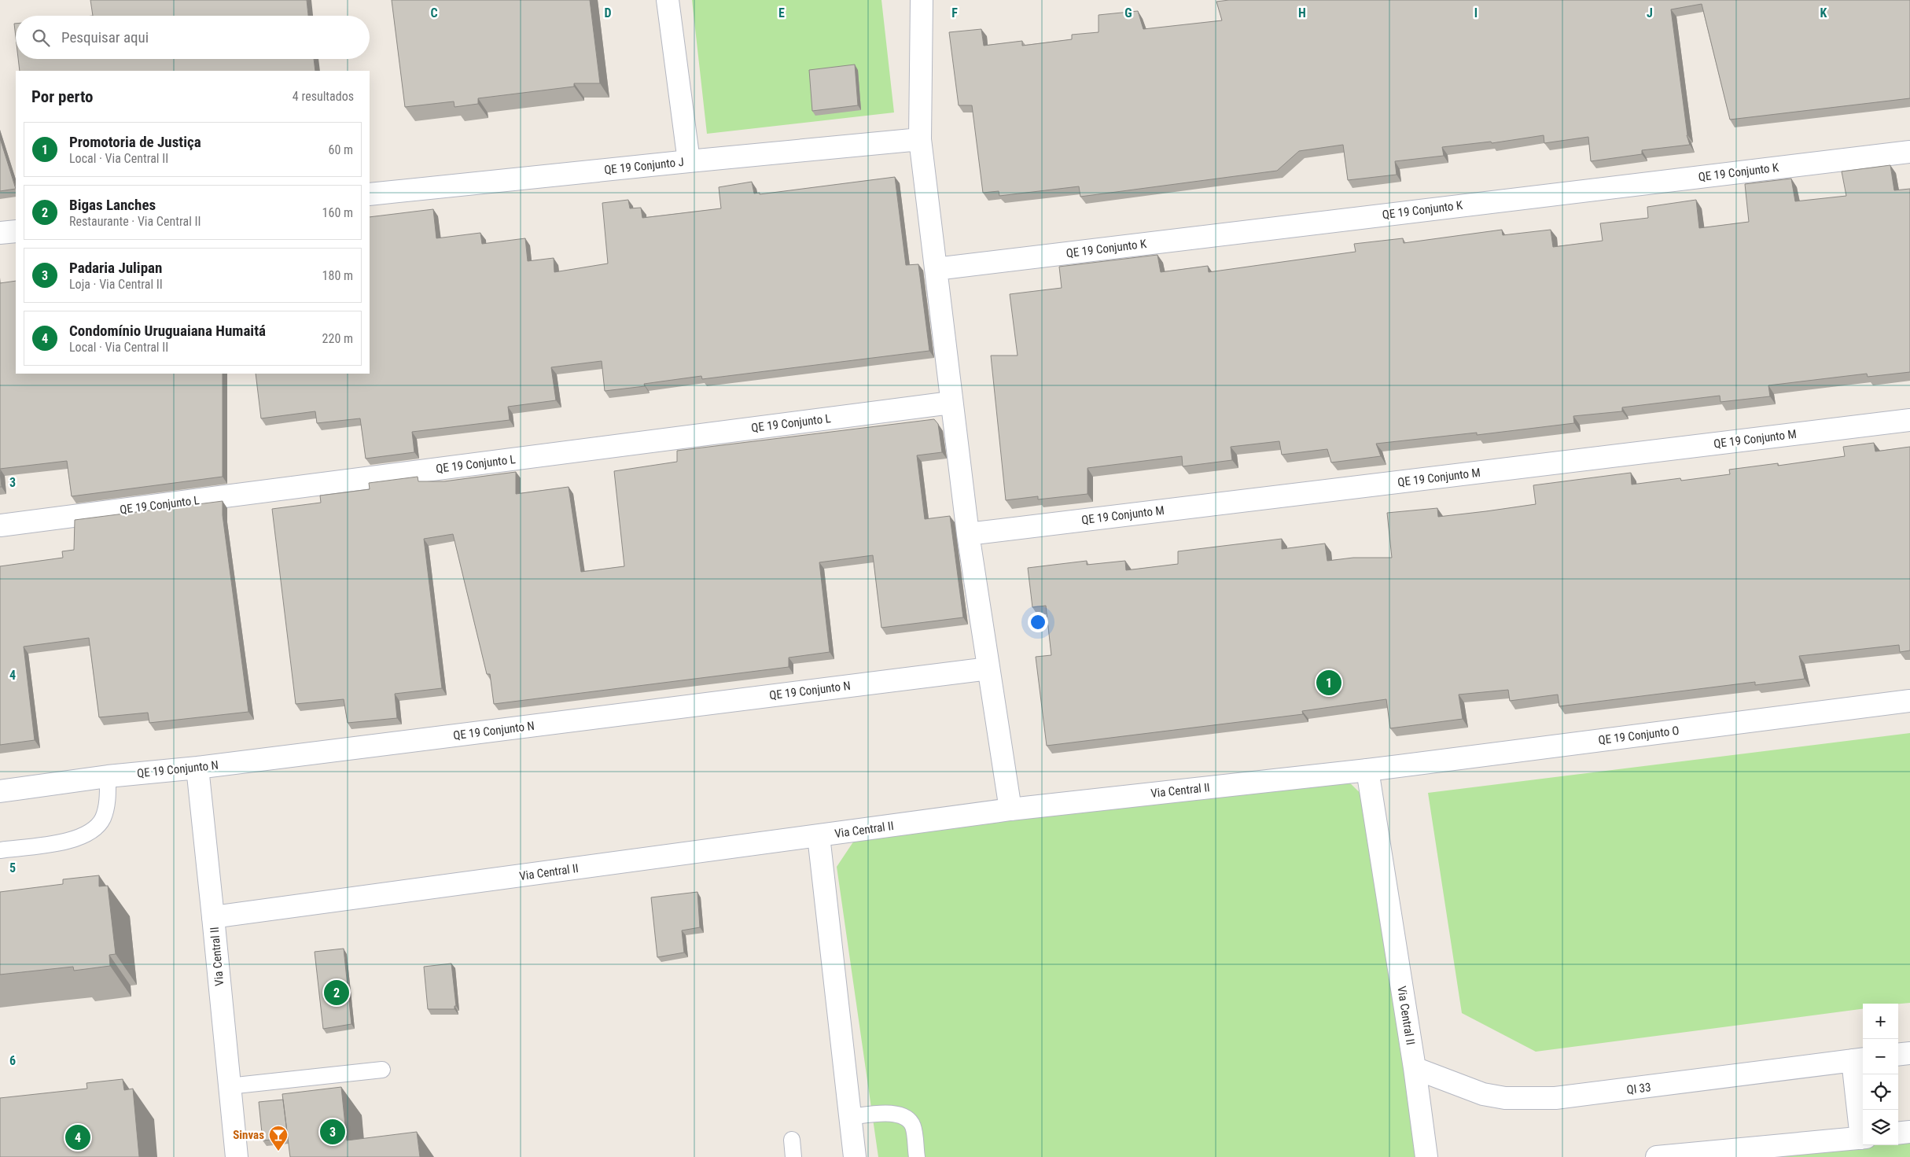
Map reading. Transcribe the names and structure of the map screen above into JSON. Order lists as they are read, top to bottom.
{
  "streets": {
    "street": [
      "QE 19 Conjunto J",
      "QE 19 Conjunto K",
      "QE 19 Conjunto L",
      "QE 19 Conjunto M",
      "QE 19 Conjunto N",
      "QE 19 Conjunto O",
      "Via Central II",
      "QI 33"
    ]
  },
  "crossings": [
    ["QE 19 Conjunto O", "Via Central II"],
    ["Via Central II", "QI 33"]
  ],
  "places": {
    "bar": ["Sinvas"]
  },
  "page": {
    "search": "Pesquisar aqui",
    "heading": ["Por perto", "4 resultados"],
    "list": [
      {
        "mark": "1",
        "name": "Promotoria de Justiça",
        "note": "Local · Via Central II",
        "value": "60 m"
      },
      {
        "mark": "2",
        "name": "Bigas Lanches",
        "note": "Restaurante · Via Central II",
        "value": "160 m"
      },
      {
        "mark": "3",
        "name": "Padaria Julipan",
        "note": "Loja · Via Central II",
        "value": "180 m"
      },
      {
        "mark": "4",
        "name": "Condomínio Uruguaiana Humaitá",
        "note": "Local · Via Central II",
        "value": "220 m"
      }
    ],
    "pins": [
      "1",
      "2",
      "3",
      "4"
    ],
    "map_buttons": ["+", "−"]
  },
  "grid": {
    "columns": [
      "C",
      "D",
      "E",
      "F",
      "G",
      "H",
      "I",
      "J",
      "K"
    ],
    "rows": [
      "3",
      "4",
      "5",
      "6"
    ]
  }
}
